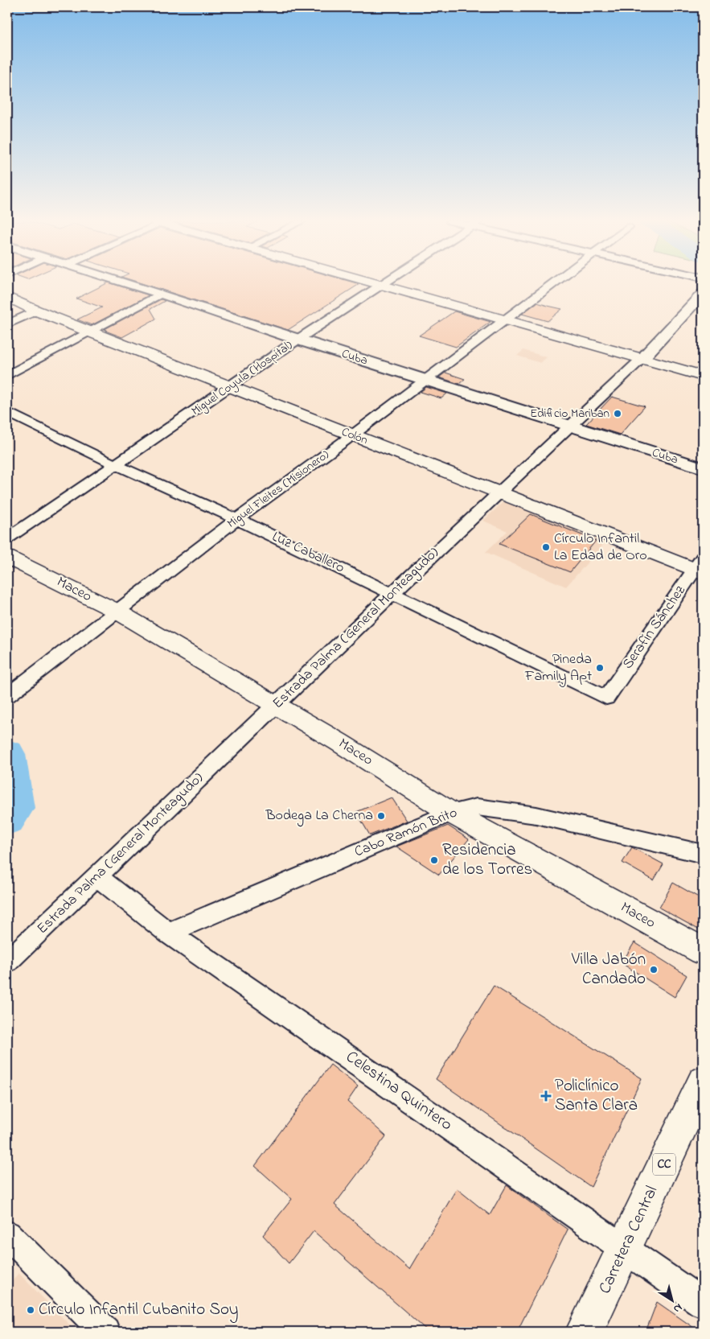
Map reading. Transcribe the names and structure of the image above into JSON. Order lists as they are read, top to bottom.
{
  "streets": {
    "main road": [
      "Colón",
      "Maceo",
      "CC",
      "Carretera Central"
    ],
    "street": [
      "Cuba",
      "Miguel Coyula (Hospital)",
      "Miguel Fleites (Misionero)",
      "Luz Caballero",
      "Serafín Sánchez",
      "Estrada Palma (General Monteagudo)",
      "Cabo Ramón Brito",
      "Celestina Quintero"
    ]
  },
  "crossings": [
    ["Cuba", "Miguel Coyula (Hospital)"],
    ["Cuba", "Miguel Fleites (Misionero)"],
    ["Cuba", "Estrada Palma (General Monteagudo)"],
    ["Miguel Coyula (Hospital)", "Colón"],
    ["Miguel Coyula (Hospital)", "Luz Caballero"],
    ["Colón", "Miguel Fleites (Misionero)"],
    ["Colón", "Serafín Sánchez"],
    ["Colón", "Estrada Palma (General Monteagudo)"],
    ["Miguel Fleites (Misionero)", "Luz Caballero"],
    ["Miguel Fleites (Misionero)", "Maceo"],
    ["Luz Caballero", "Serafín Sánchez"],
    ["Luz Caballero", "Estrada Palma (General Monteagudo)"],
    ["Maceo", "Estrada Palma (General Monteagudo)"],
    ["Maceo", "Cabo Ramón Brito"],
    ["Estrada Palma (General Monteagudo)", "Celestina Quintero"],
    ["Cabo Ramón Brito", "Celestina Quintero"],
    ["Celestina Quintero", "Carretera Central"]
  ],
  "places": {
    "other": [
      "Edificio Mariban",
      "Círculo Infantil La Edad de Oro",
      "Pineda Family Apt",
      "Bodega La Cherna",
      "Residencia de los Torres",
      "Villa Jabón Candado",
      "Círculo Infantil Cubanito Soy"
    ],
    "health": ["Policlínico Santa Clara"]
  },
  "north": "bottom right"
}
